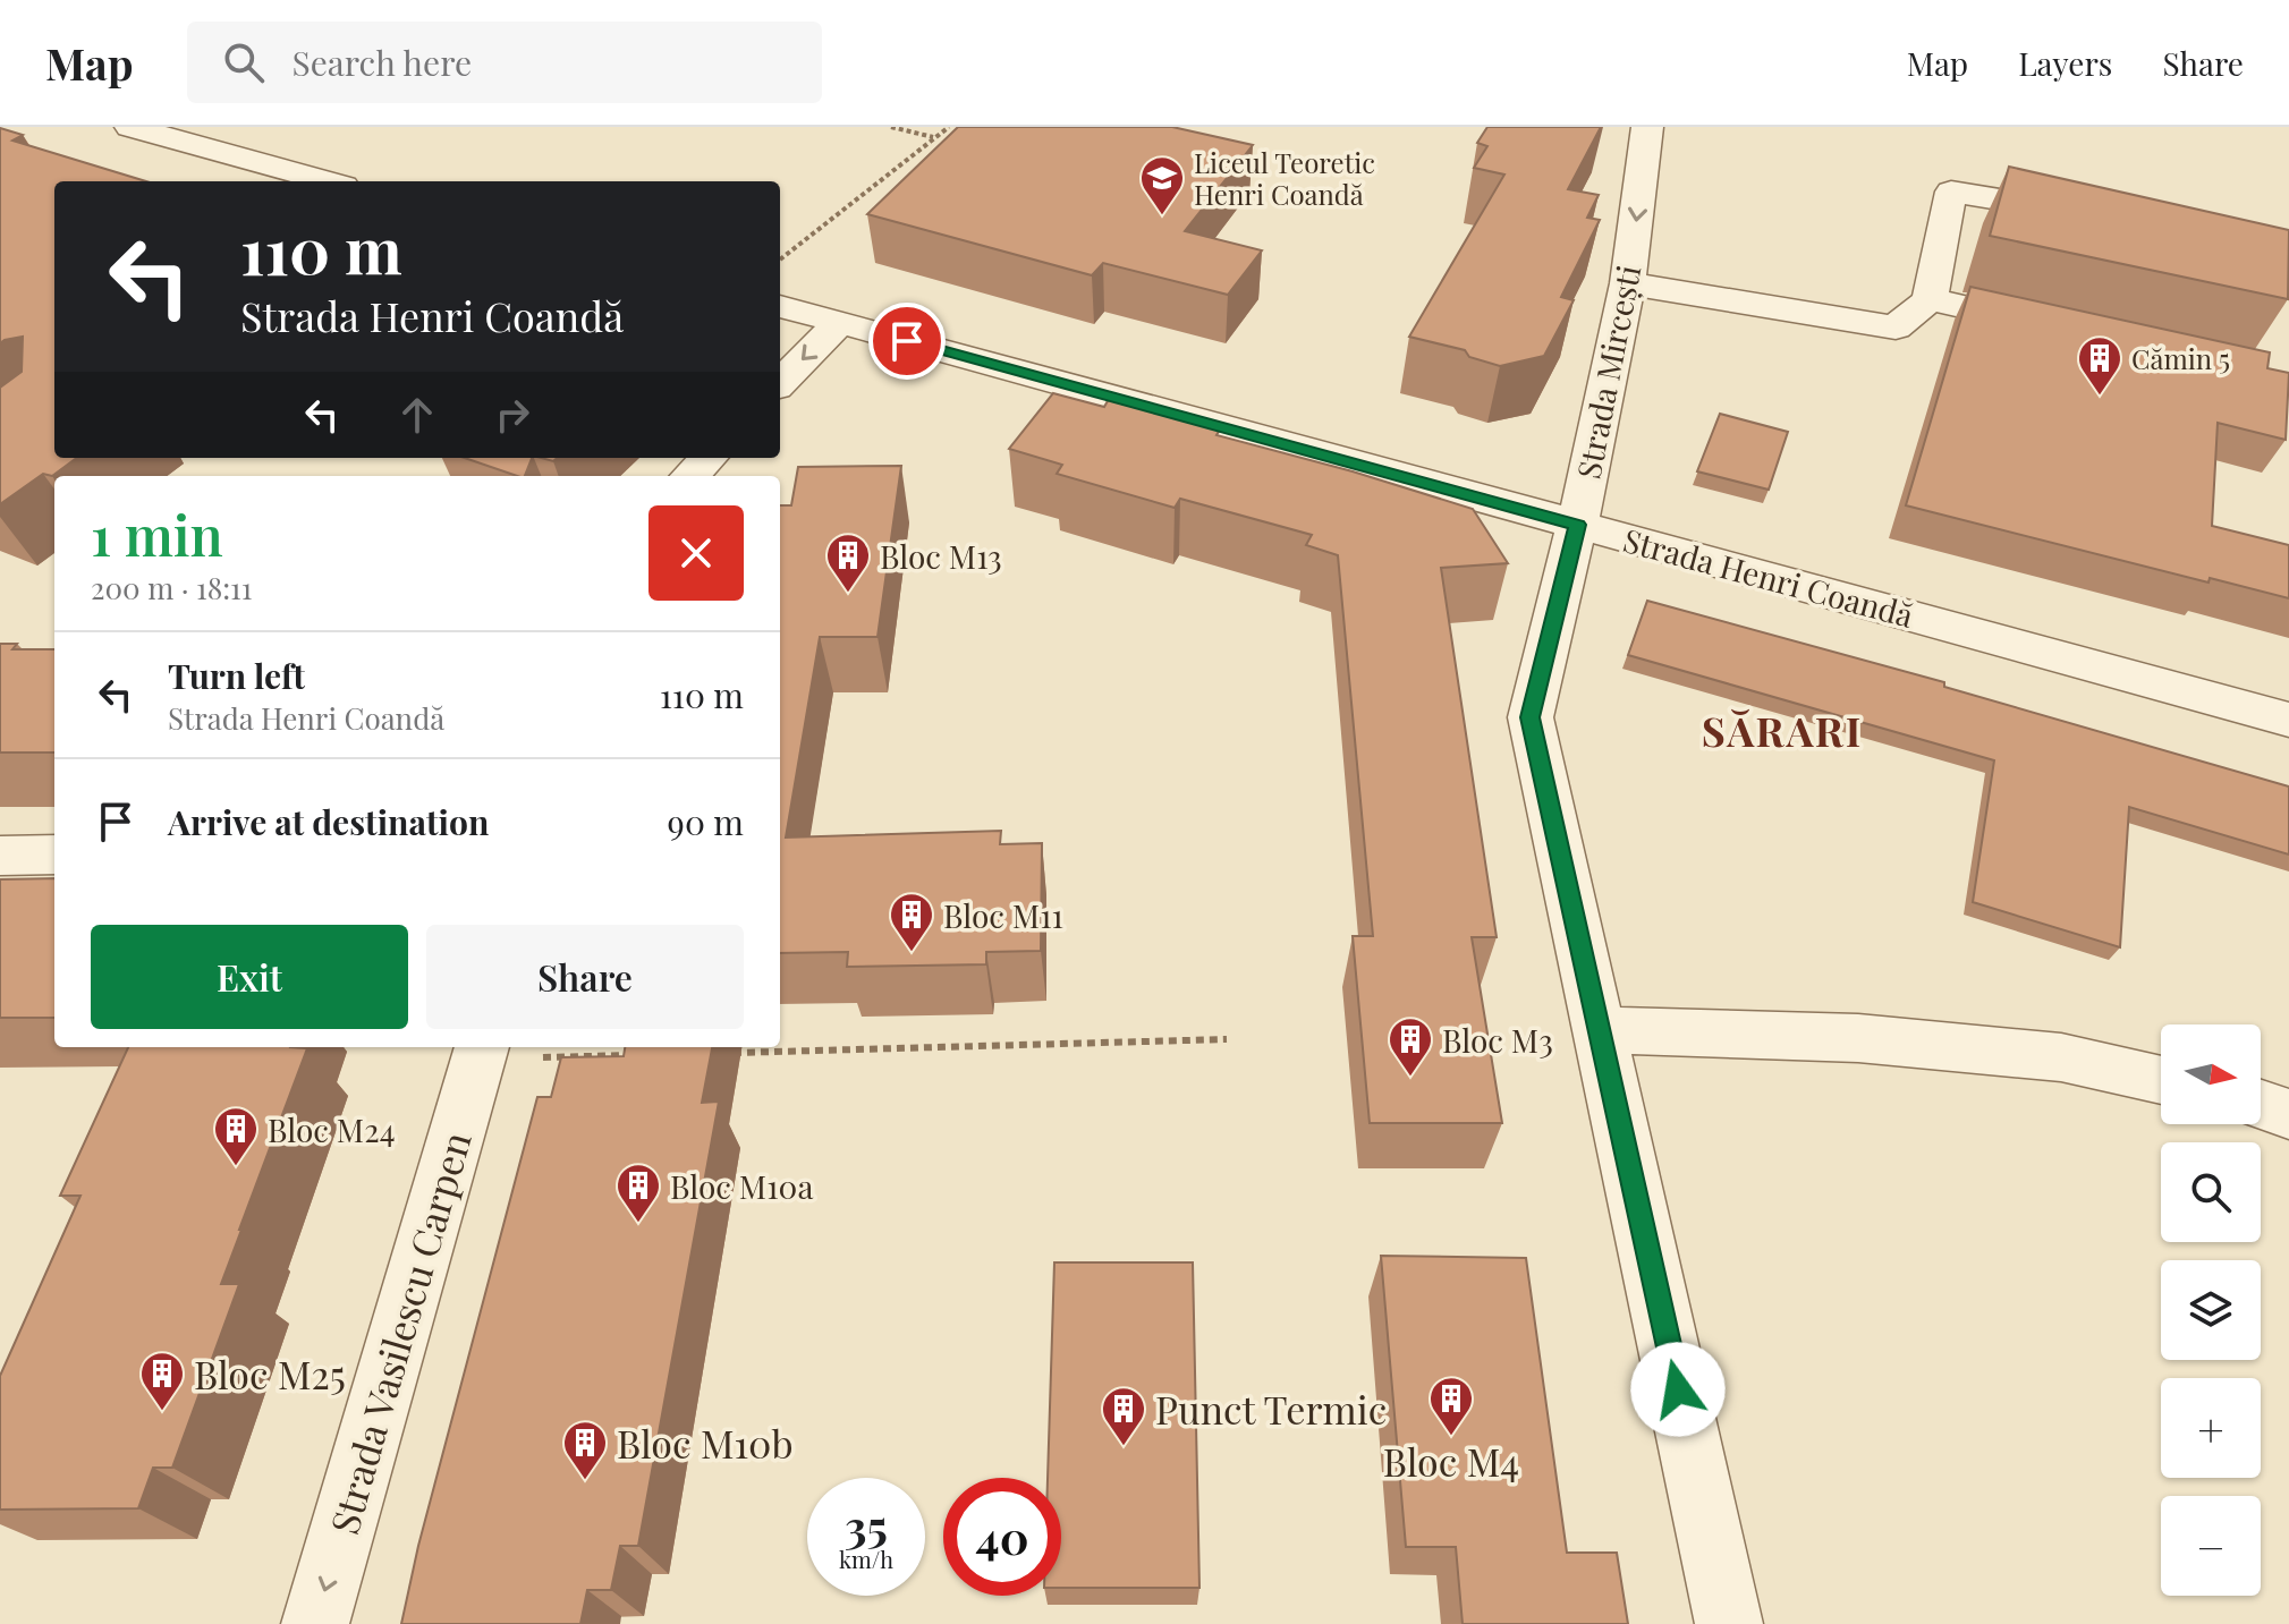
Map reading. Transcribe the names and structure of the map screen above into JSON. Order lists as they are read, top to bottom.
{
  "streets": {
    "street": ["Strada Mircești", "Strada Henri Coandă", "Strada Vasilescu Carpen"]
  },
  "crossings": [
    ["Strada Mircești", "Strada Henri Coandă"]
  ],
  "one_way": ["Strada Vasilescu Carpen"],
  "districts": ["SĂRARI"],
  "places": {
    "school or university": ["Liceul Teoretic Henri Coandă"],
    "building": [
      "Cămin 5",
      "Bloc M13",
      "Bloc M11",
      "Bloc M3",
      "Bloc M24",
      "Bloc M10a",
      "Bloc M25",
      "Bloc M4",
      "Punct Termic",
      "Bloc M10b"
    ]
  },
  "north": "right",
  "page": {
    "header": "Map",
    "search": "Search here",
    "nav": ["Map", "Layers", "Share"],
    "turn": ["110 m", "Strada Henri Coandă"],
    "heading": ["1 min", "200 m · 18:11"],
    "list": [
      {
        "name": "Turn left",
        "note": "Strada Henri Coandă",
        "value": "110 m"
      },
      {
        "name": "Arrive at destination",
        "value": "90 m"
      }
    ],
    "buttons": ["Exit", "Share"],
    "map_buttons": ["+", "−"],
    "speed": "35 km/h",
    "limit": "40"
  }
}
